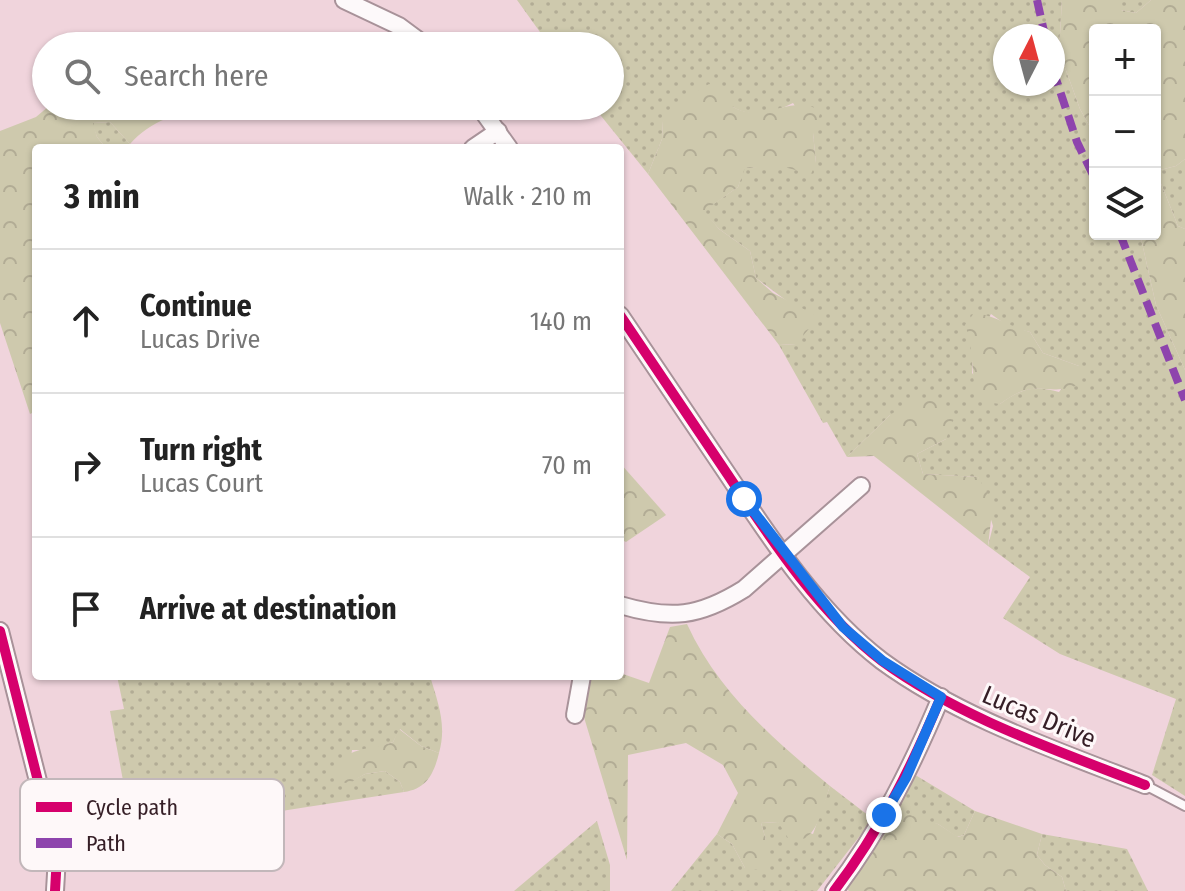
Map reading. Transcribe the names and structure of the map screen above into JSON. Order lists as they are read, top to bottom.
{
  "streets": {
    "street": ["Lucas Drive"]
  },
  "legend": ["Cycle path", "Path"],
  "north": "top",
  "page": {
    "map_buttons": ["+", "−"],
    "search": "Search here",
    "heading": ["3 min", "Walk · 210 m"],
    "list": [
      ["Continue", "Lucas Drive", "140 m"],
      ["Turn right", "Lucas Court", "70 m"],
      "Arrive at destination"
    ]
  }
}
